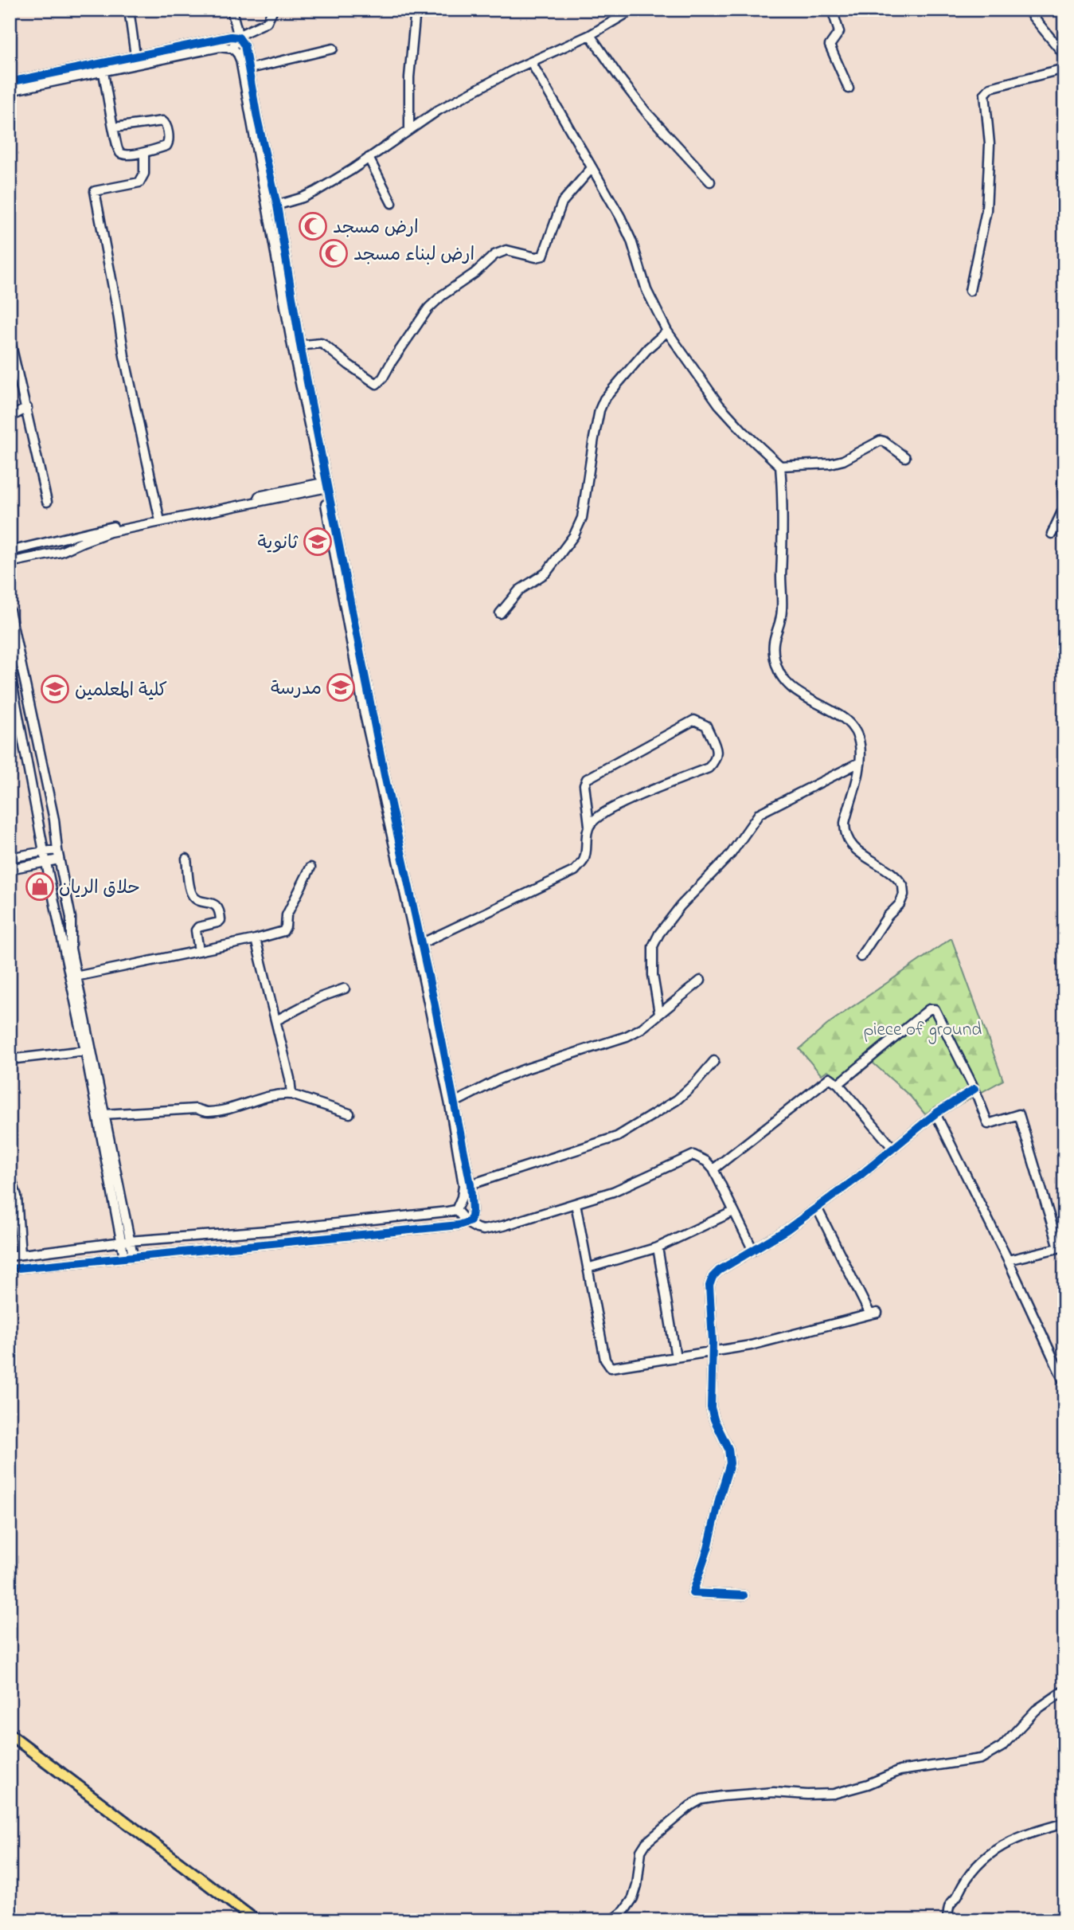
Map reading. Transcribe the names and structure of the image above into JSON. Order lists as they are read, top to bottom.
{
  "parks": ["piece of ground"],
  "places": {
    "mosque": ["ارض مسجد", "ارض لبناء مسجد"],
    "school or university": ["ثانوية", "مدرسة", "كلية المعلمين"],
    "shop": ["حلاق الريان"]
  }
}
